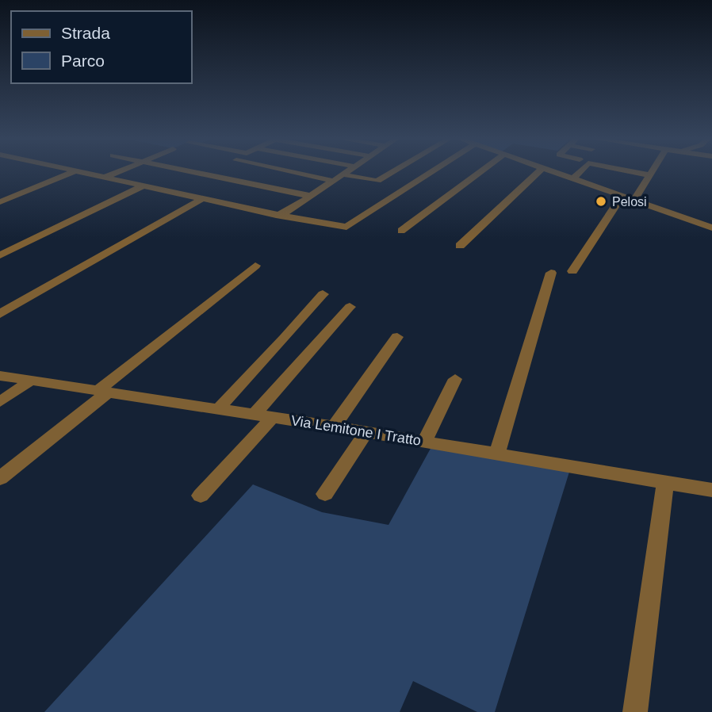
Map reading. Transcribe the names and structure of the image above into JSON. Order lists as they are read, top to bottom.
{
  "streets": {
    "street": ["Via Lemitone I Tratto"]
  },
  "places": ["Pelosi"],
  "legend": ["Strada", "Parco"]
}
